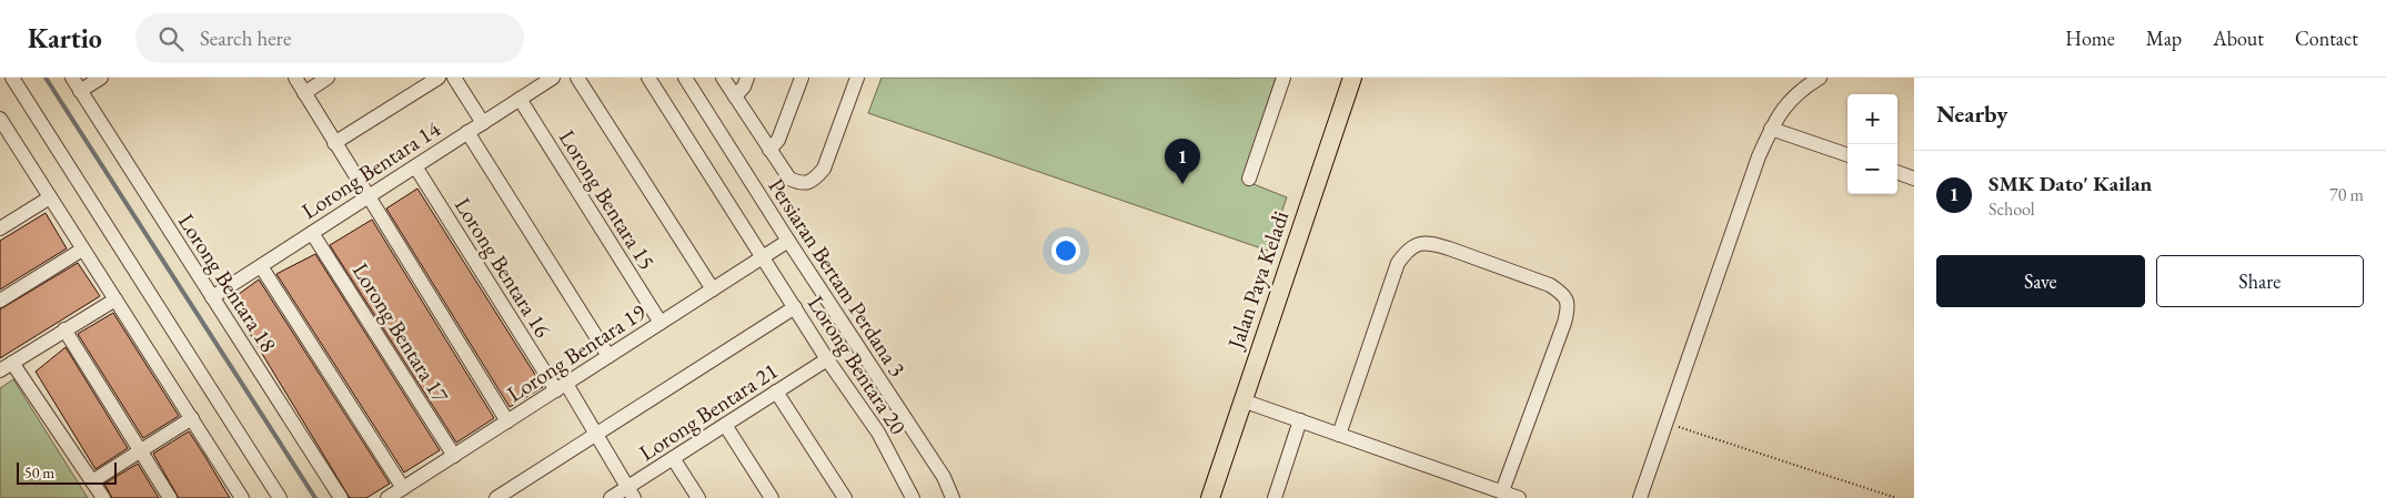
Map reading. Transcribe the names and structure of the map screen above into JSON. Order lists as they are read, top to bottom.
{
  "streets": {
    "main road": ["Jalan Paya Keladi"],
    "street": [
      "Lorong Bentara 14",
      "Lorong Bentara 15",
      "Lorong Bentara 16",
      "Persiaran Bertam Perdana 3",
      "Lorong Bentara 18",
      "Lorong Bentara 17",
      "Lorong Bentara 19",
      "Lorong Bentara 20",
      "Lorong Bentara 21"
    ]
  },
  "crossings": [
    ["Lorong Bentara 14", "Lorong Bentara 15"],
    ["Lorong Bentara 14", "Lorong Bentara 16"],
    ["Lorong Bentara 14", "Lorong Bentara 18"],
    ["Lorong Bentara 14", "Lorong Bentara 17"],
    ["Lorong Bentara 15", "Lorong Bentara 19"],
    ["Lorong Bentara 16", "Lorong Bentara 19"],
    ["Lorong Bentara 16", "Lorong Bentara 21"],
    ["Persiaran Bertam Perdana 3", "Lorong Bentara 19"],
    ["Lorong Bentara 17", "Lorong Bentara 19"],
    ["Lorong Bentara 19", "Lorong Bentara 20"],
    ["Lorong Bentara 20", "Lorong Bentara 21"]
  ],
  "scale_bar": "50 m",
  "page": {
    "header": "Kartio",
    "search": "Search here",
    "nav": [
      "Home",
      "Map",
      "About",
      "Contact"
    ],
    "heading": "Nearby",
    "map_buttons": ["+", "−"],
    "pins": "1",
    "list": [
      {
        "mark": "1",
        "name": "SMK Dato' Kailan",
        "note": "School",
        "value": "70 m"
      }
    ],
    "buttons": ["Save", "Share"],
    "scale": "50 m"
  }
}
